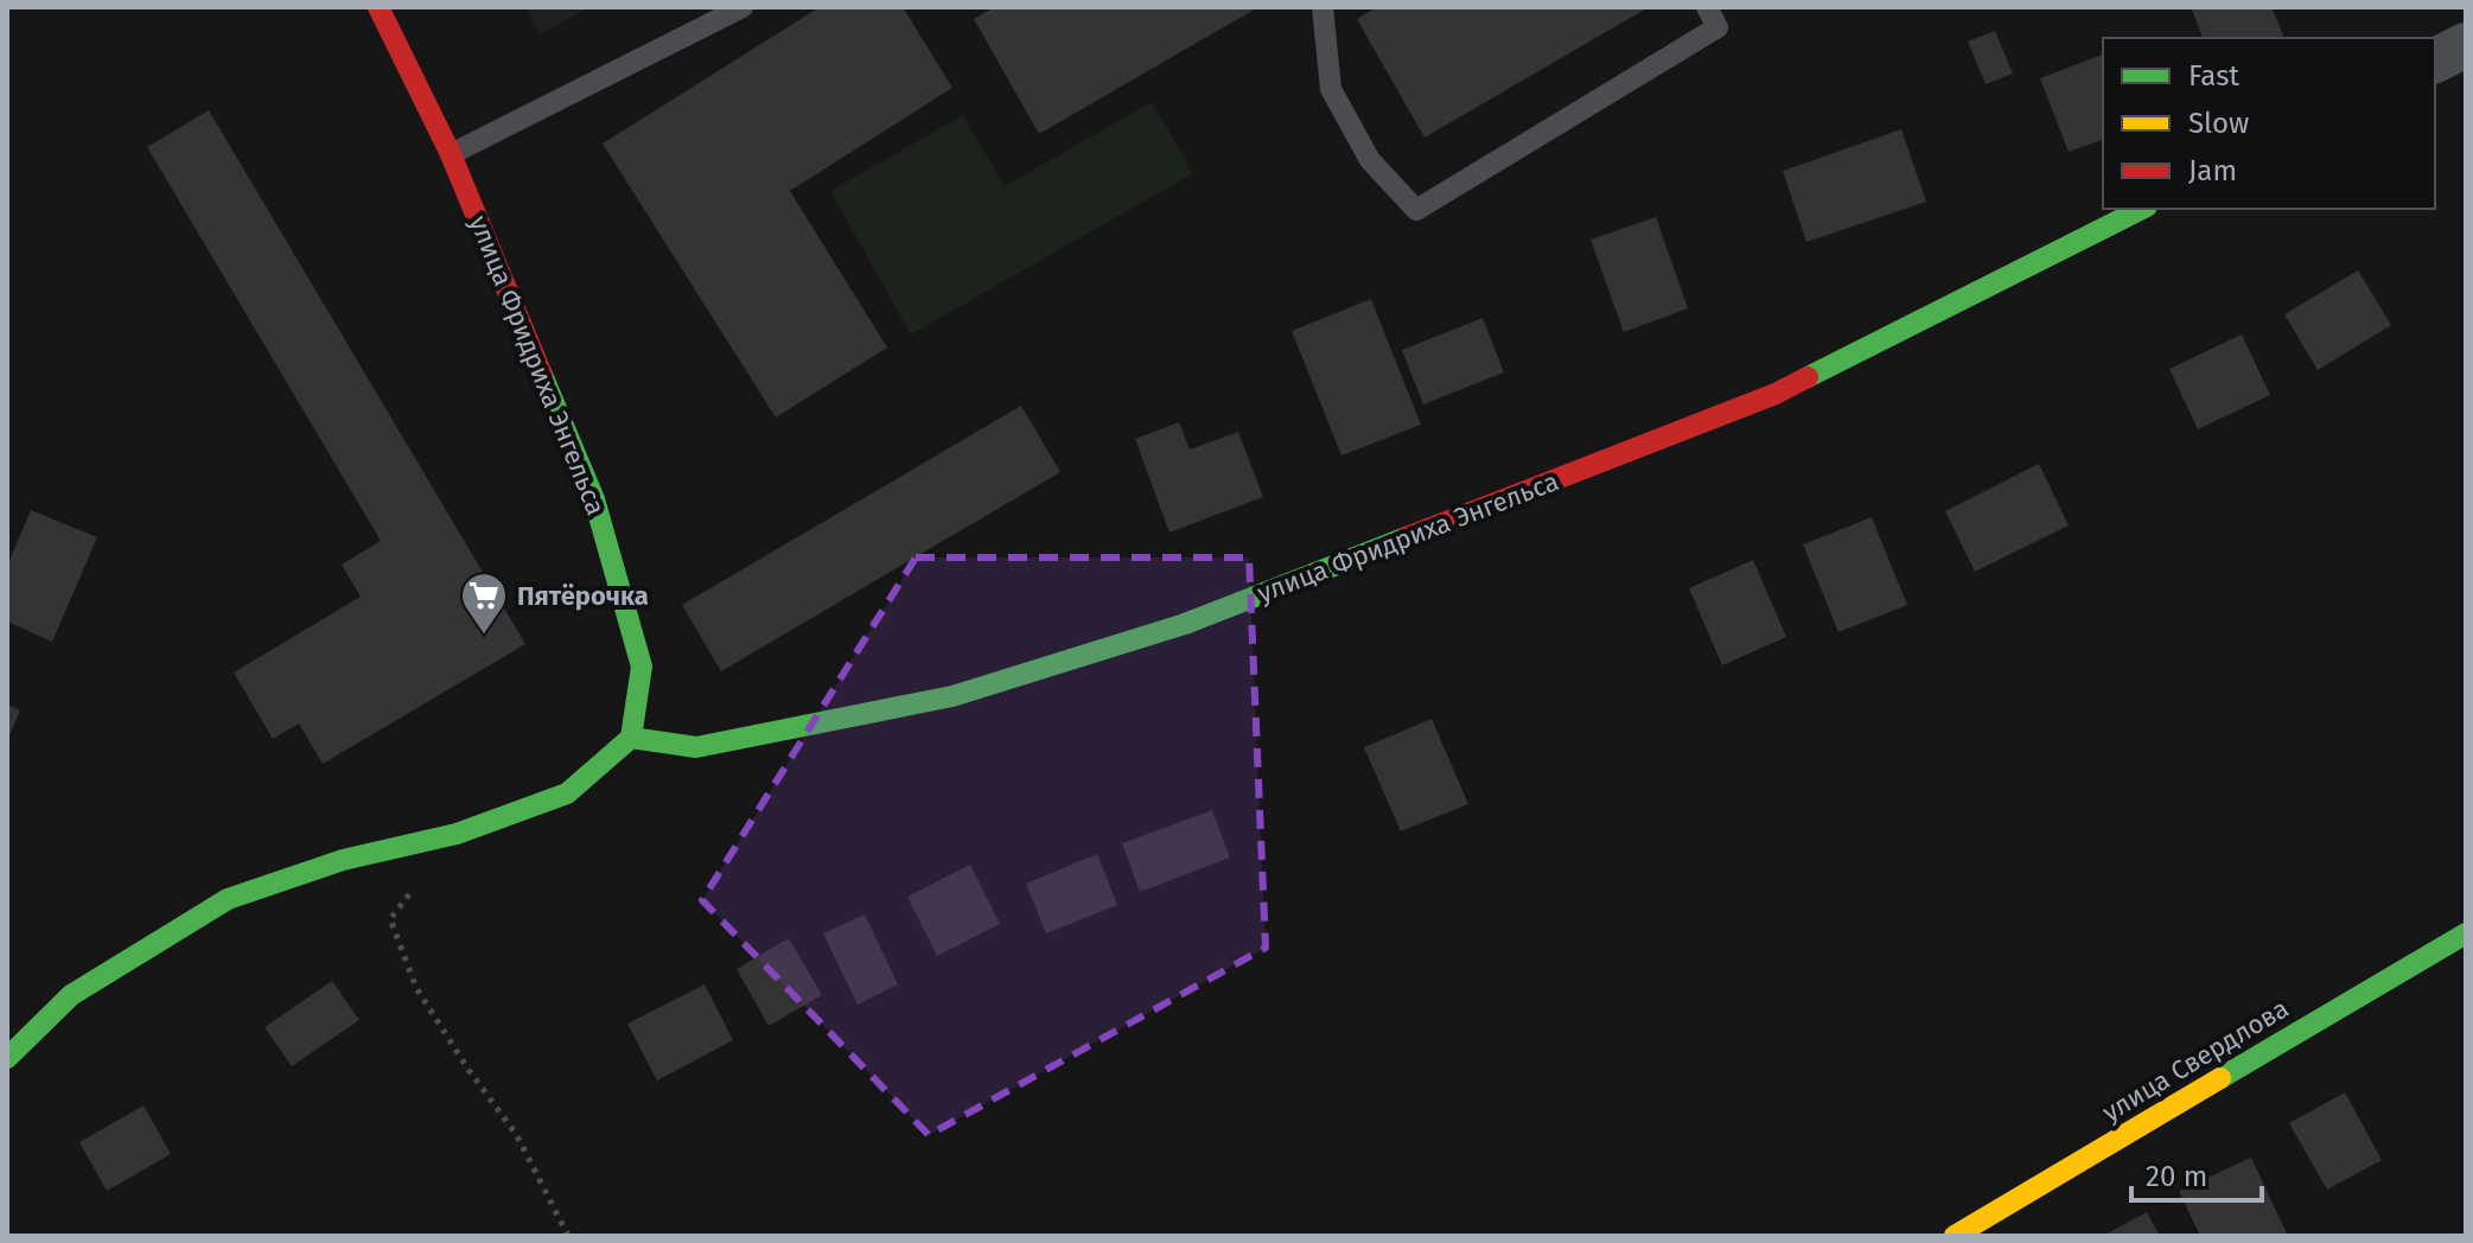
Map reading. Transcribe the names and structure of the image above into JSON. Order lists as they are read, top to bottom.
{
  "streets": {
    "street": ["улица Фридриха Энгельса", "улица Свердлова"]
  },
  "places": {
    "supermarket": ["Пятёрочка"]
  },
  "legend": ["Fast", "Slow", "Jam"],
  "scale_bar": "20 m"
}
